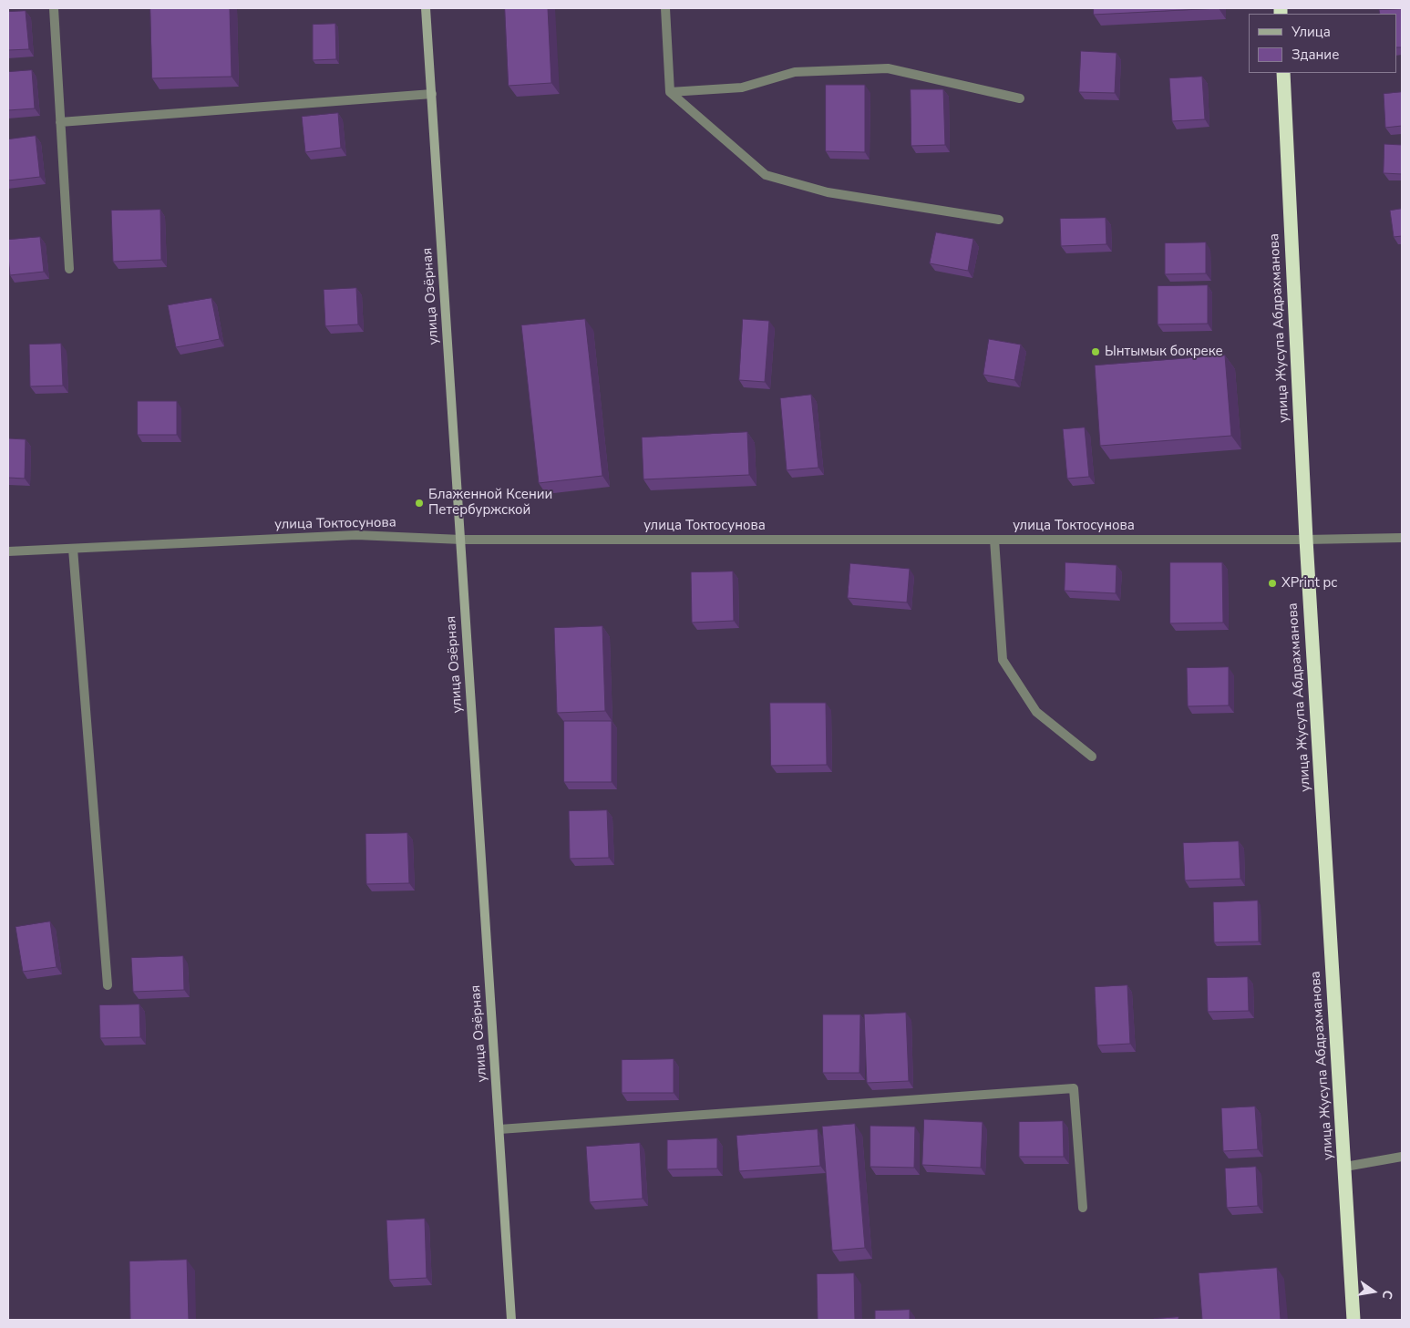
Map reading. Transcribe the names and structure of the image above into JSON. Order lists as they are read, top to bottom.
{
  "streets": {
    "highway": ["улица Жусупа Абдрахманова"],
    "street": ["улица Озёрная", "улица Токтосунова"]
  },
  "crossings": [
    ["улица Озёрная", "улица Токтосунова"],
    ["улица Жусупа Абдрахманова", "улица Токтосунова"]
  ],
  "places": ["Ынтымык бокреке", "Блаженной Ксении Петербуржской", "XPrint pc"],
  "legend": ["Улица", "Здание"],
  "north": "right"
}
